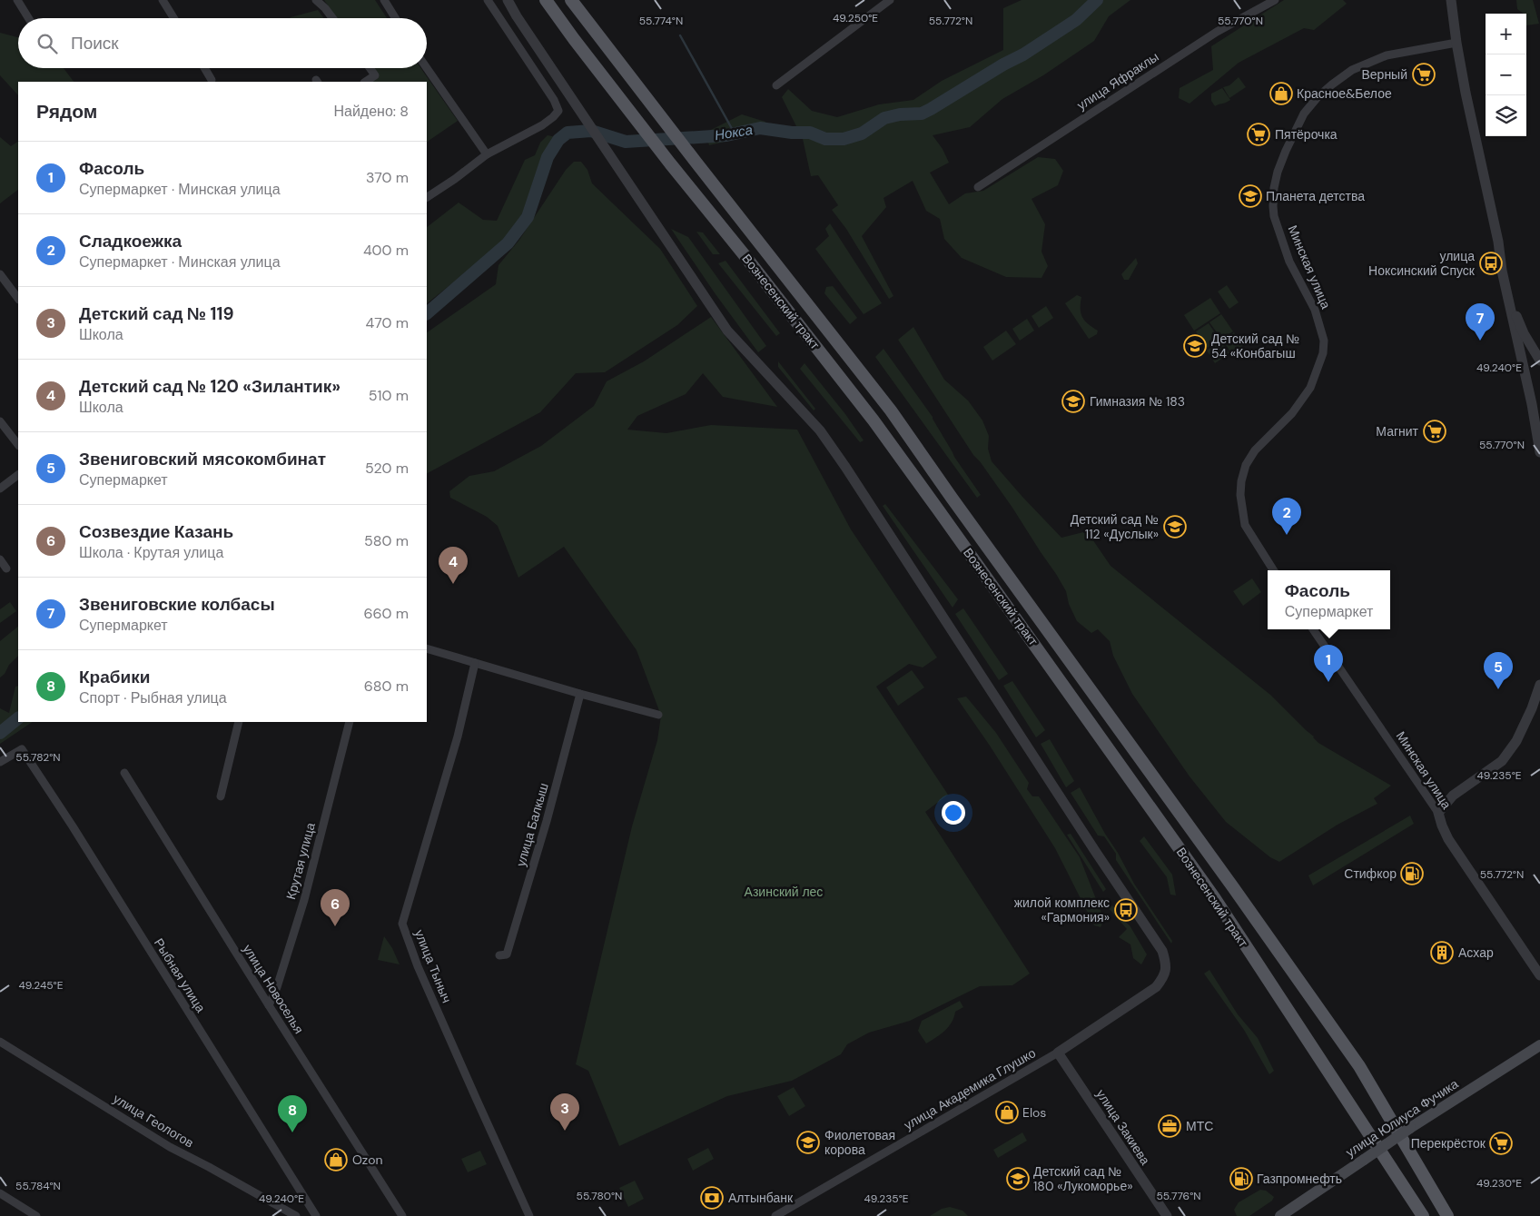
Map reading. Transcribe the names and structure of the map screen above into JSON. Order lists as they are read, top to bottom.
{
  "streets": {
    "main road": ["Вознесенский тракт", "улица Юлиуса Фучика"],
    "street": [
      "улица Яфраклы",
      "Минская улица",
      "улица Балкыш",
      "Крутая улица",
      "улица Тыныч",
      "Рыбная улица",
      "улица Новоселья",
      "улица Академика Глушко",
      "улица Геологов",
      "улица Закиева"
    ]
  },
  "crossings": [
    ["Крутая улица", "улица Новоселья"],
    ["улица Академика Глушко", "улица Закиева"]
  ],
  "water": ["Нокса"],
  "parks": ["Азинский лес"],
  "places": {
    "supermarket": [
      "Верный",
      "Пятёрочка",
      "Магнит",
      "Перекрёсток"
    ],
    "shop": ["Красное&Белое", "Elos", "Ozon"],
    "school or university": [
      "Планета детства",
      "Детский сад № 54 «Конбагыш",
      "Гимназия № 183",
      "Детский сад № 112 «Дуслык»",
      "Фиолетовая корова",
      "Детский сад № 180 «Лукоморье»"
    ],
    "bus stop": ["улица Ноксинский Спуск", "жилой комплекс «Гармония»"],
    "fuel station": ["Стифкор", "Газпромнефть"],
    "building": ["Асхар"],
    "office": ["МТС"],
    "bank": ["Алтынбанк"]
  },
  "page": {
    "map_buttons": ["+", "−"],
    "search": "Поиск",
    "heading": ["Рядом", "Найдено: 8"],
    "list": [
      {
        "mark": "1",
        "name": "Фасоль",
        "note": "Супермаркет · Минская улица",
        "value": "370 m"
      },
      {
        "mark": "2",
        "name": "Сладкоежка",
        "note": "Супермаркет · Минская улица",
        "value": "400 m"
      },
      {
        "mark": "3",
        "name": "Детский сад № 119",
        "note": "Школа",
        "value": "470 m"
      },
      {
        "mark": "4",
        "name": "Детский сад № 120 «Зилантик»",
        "note": "Школа",
        "value": "510 m"
      },
      {
        "mark": "5",
        "name": "Звениговский мясокомбинат",
        "note": "Супермаркет",
        "value": "520 m"
      },
      {
        "mark": "6",
        "name": "Созвездие Казань",
        "note": "Школа · Крутая улица",
        "value": "580 m"
      },
      {
        "mark": "7",
        "name": "Звениговские колбасы",
        "note": "Супермаркет",
        "value": "660 m"
      },
      {
        "mark": "8",
        "name": "Крабики",
        "note": "Спорт · Рыбная улица",
        "value": "680 m"
      }
    ],
    "pins": [
      "7",
      "2",
      "4",
      "1",
      "5",
      "6",
      "3",
      "8"
    ],
    "popup": ["Фасоль", "Супермаркет"]
  },
  "coordinates": [
    "49.250°E",
    "55.774°N",
    "55.772°N",
    "55.770°N",
    "49.240°E",
    "55.782°N",
    "49.235°E",
    "49.245°E",
    "49.230°E",
    "55.784°N",
    "55.780°N",
    "55.776°N"
  ]
}
